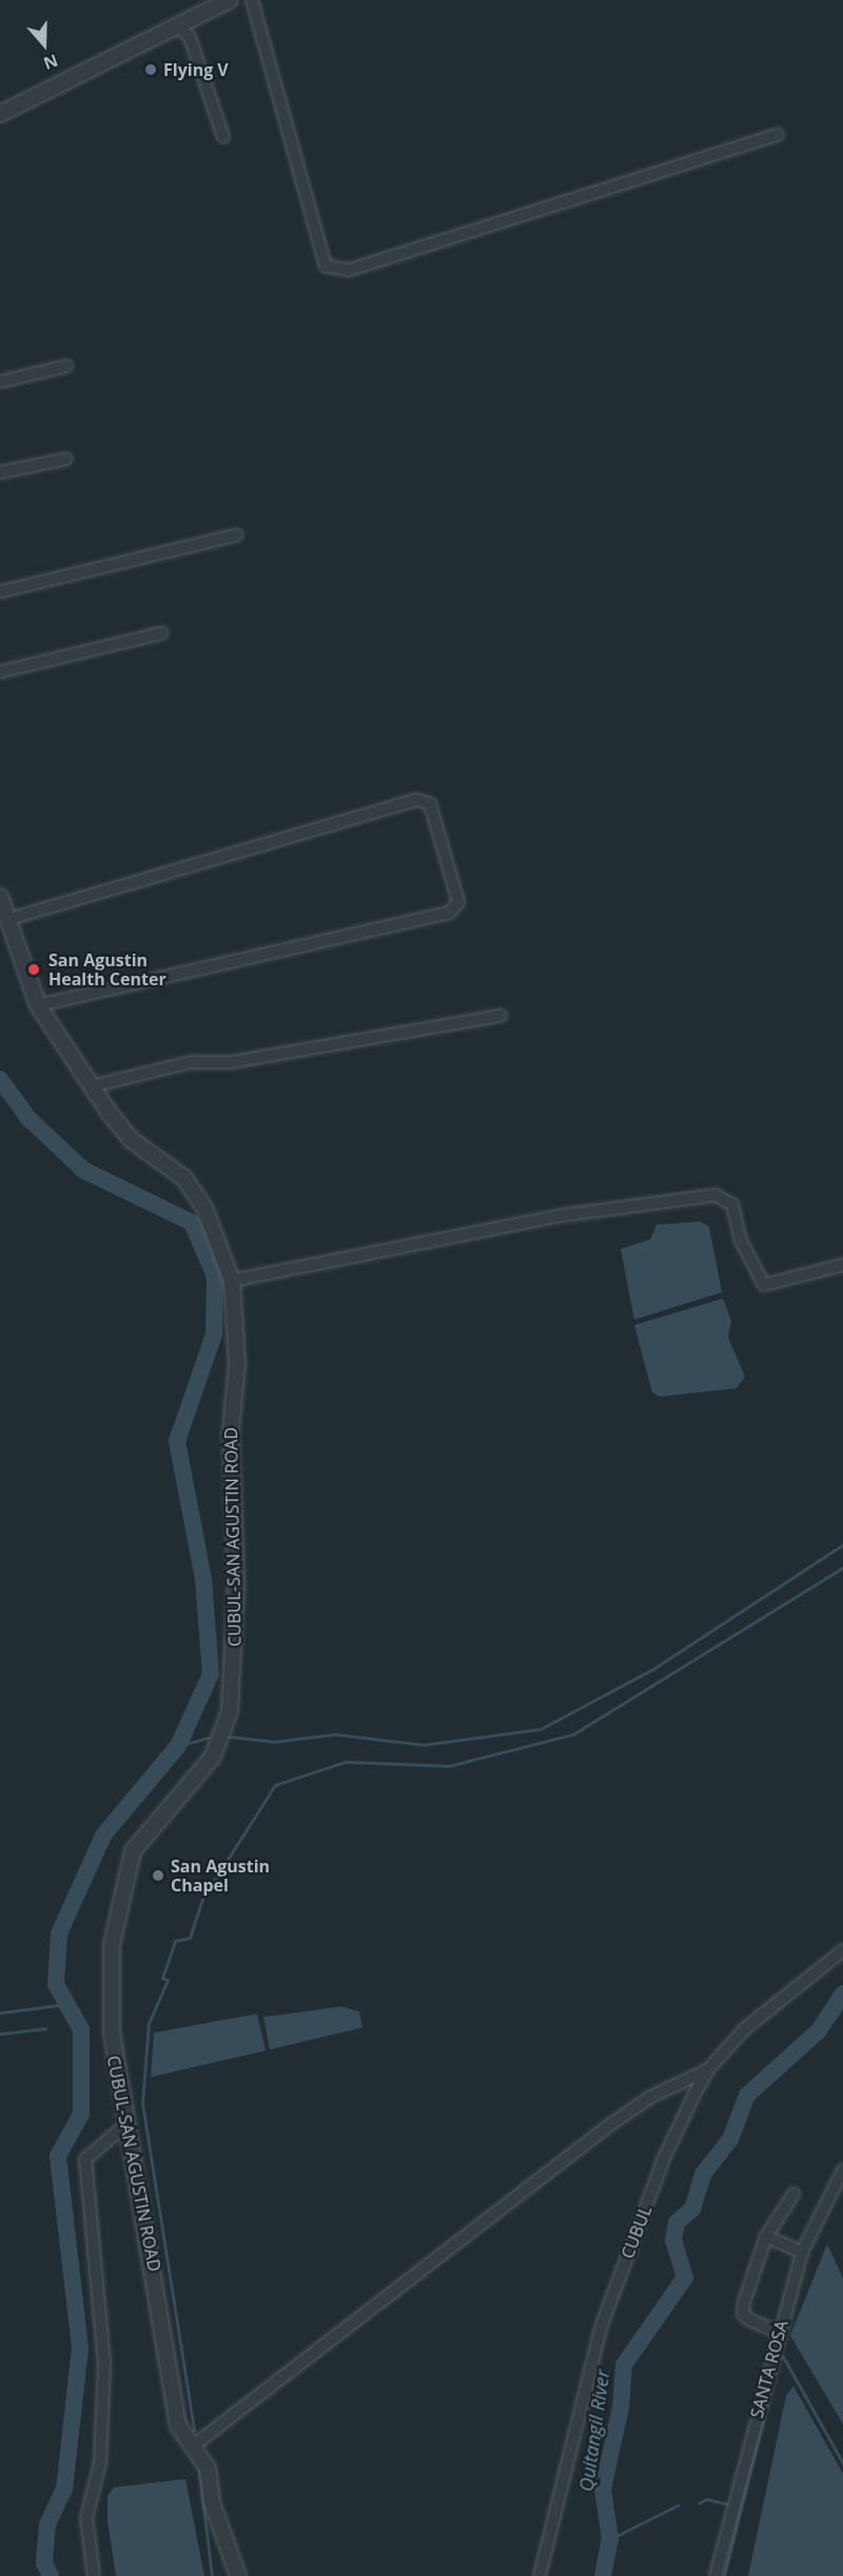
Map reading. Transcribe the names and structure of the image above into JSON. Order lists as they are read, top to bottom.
{
  "streets": {
    "street": ["CUBUL-SAN AGUSTIN ROAD", "CUBUL", "SANTA ROSA"]
  },
  "water": ["Quitangil River"],
  "places": ["Flying V", "San Agustin Health Center", "San Agustin Chapel"],
  "north": "bottom"
}
